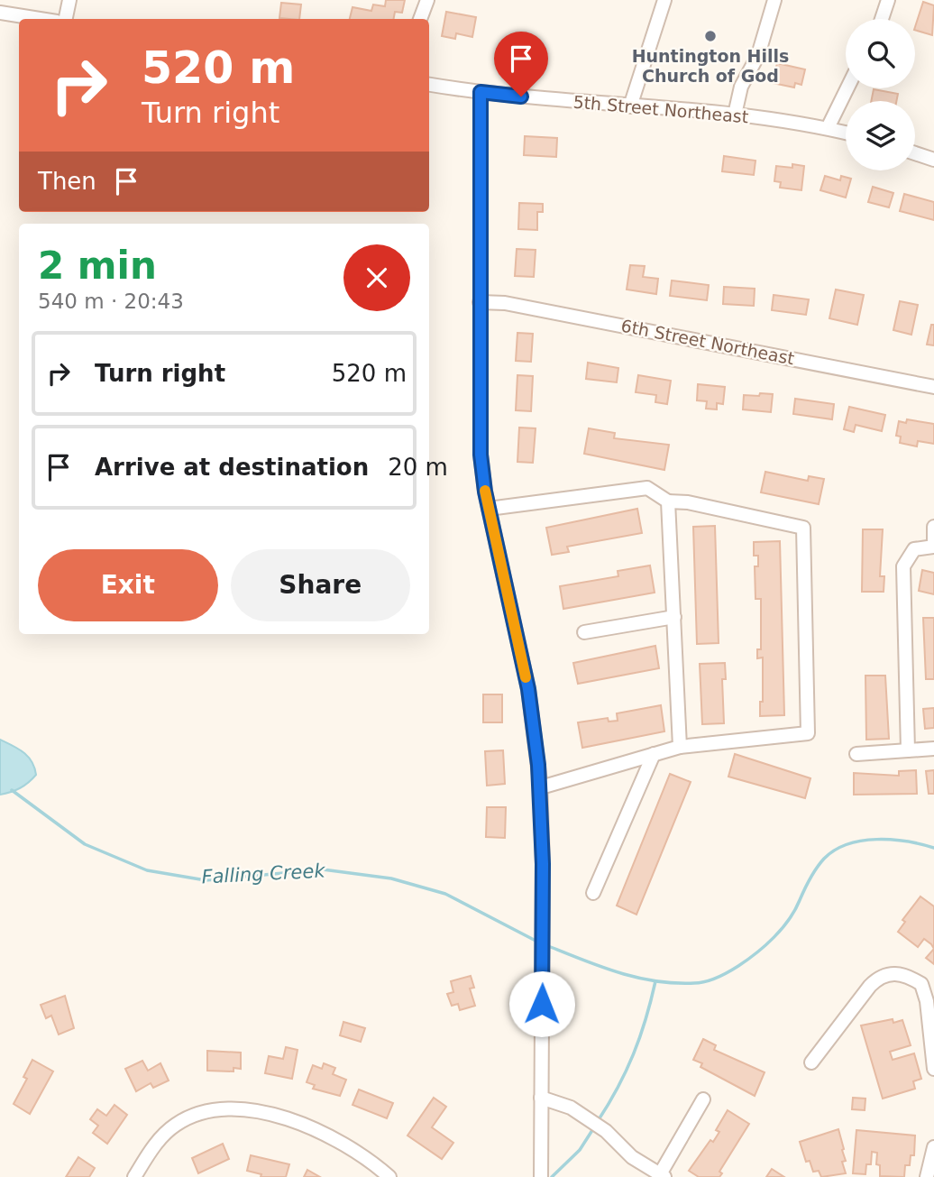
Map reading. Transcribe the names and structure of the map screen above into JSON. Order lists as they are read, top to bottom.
{
  "streets": {
    "street": ["5th Street Northeast", "6th Street Northeast"]
  },
  "water": ["Falling Creek"],
  "places": ["Huntington Hills Church of God"],
  "page": {
    "turn": ["520 m", "Turn right"],
    "then": "Then",
    "heading": ["2 min", "540 m · 20:43"],
    "list": [
      {
        "name": "Turn right",
        "value": "520 m"
      },
      {
        "name": "Arrive at destination",
        "value": "20 m"
      }
    ],
    "buttons": ["Exit", "Share"]
  }
}
